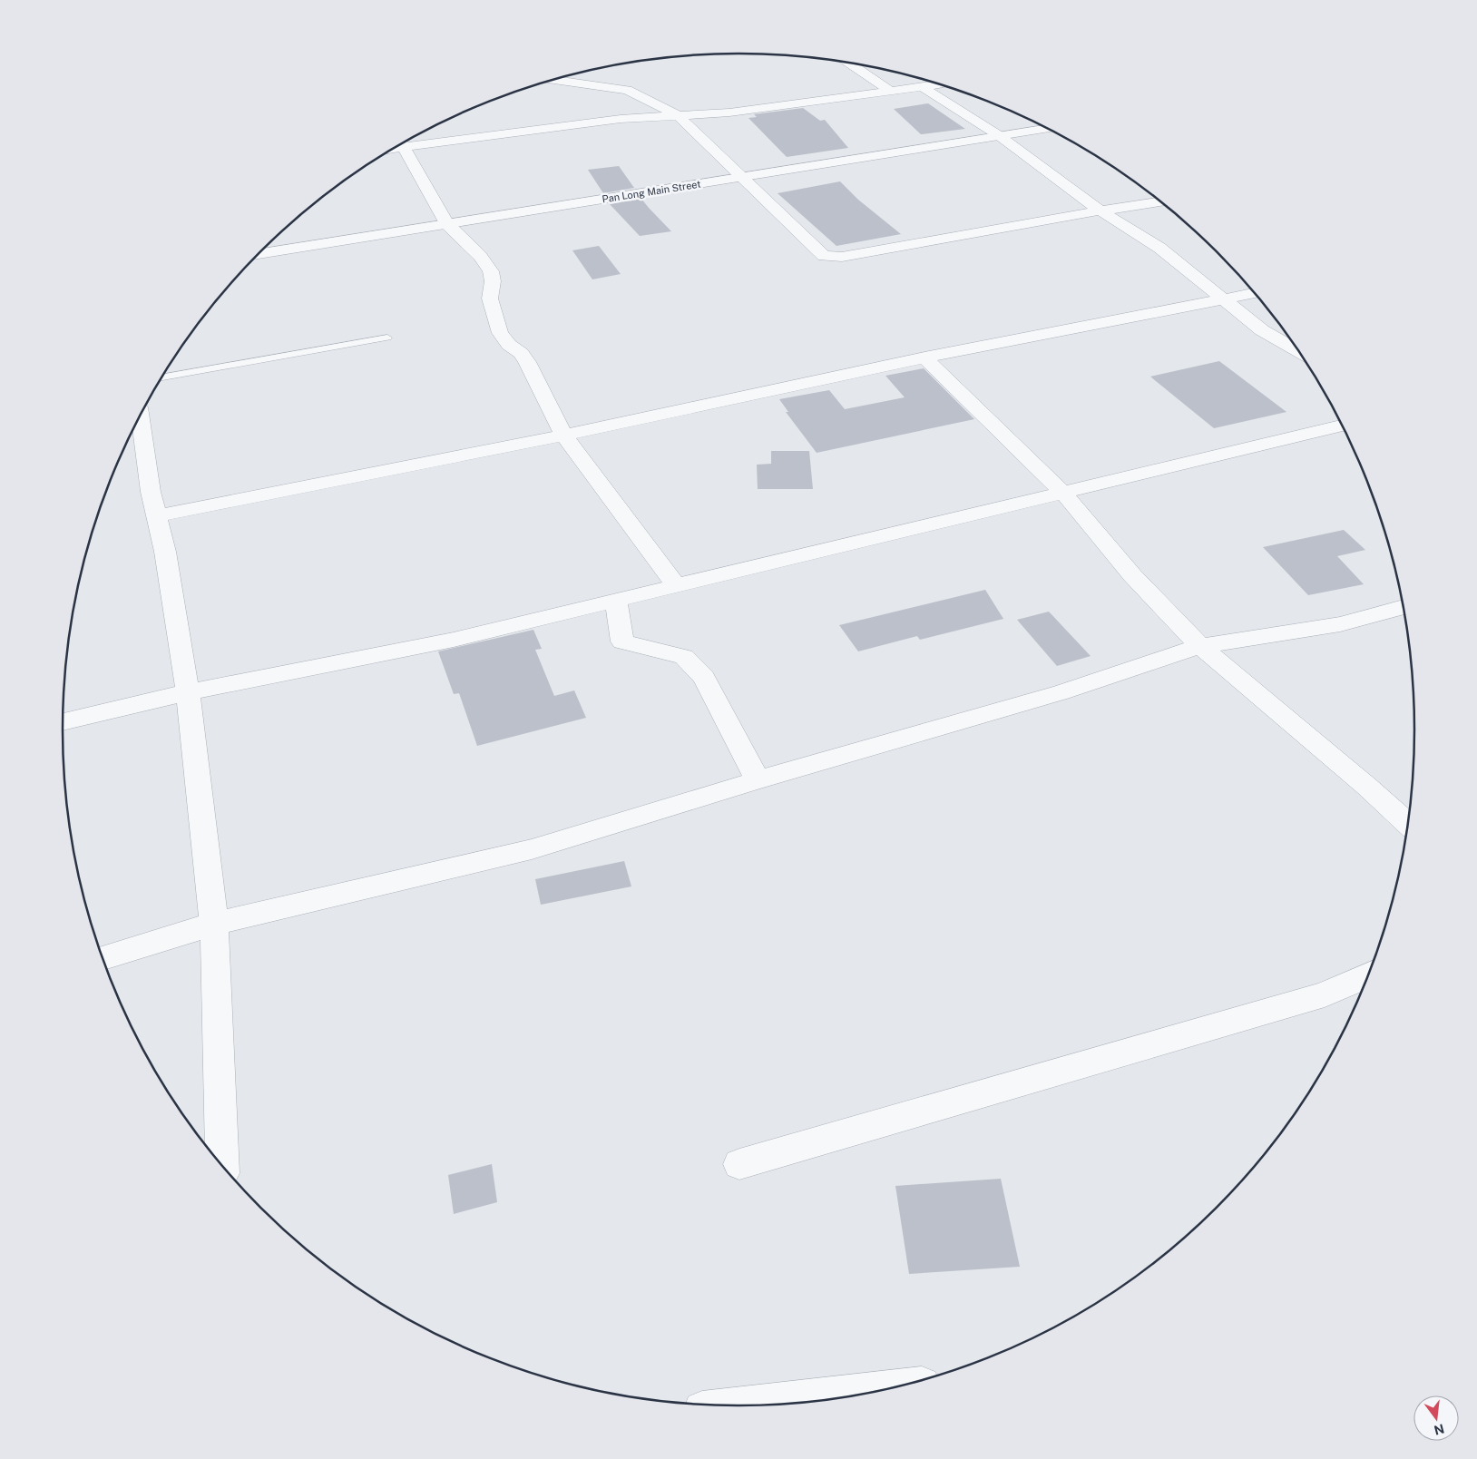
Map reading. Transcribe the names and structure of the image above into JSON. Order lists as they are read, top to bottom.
{
  "streets": {
    "street": ["Pan Long Main Street"]
  },
  "north": "bottom"
}
